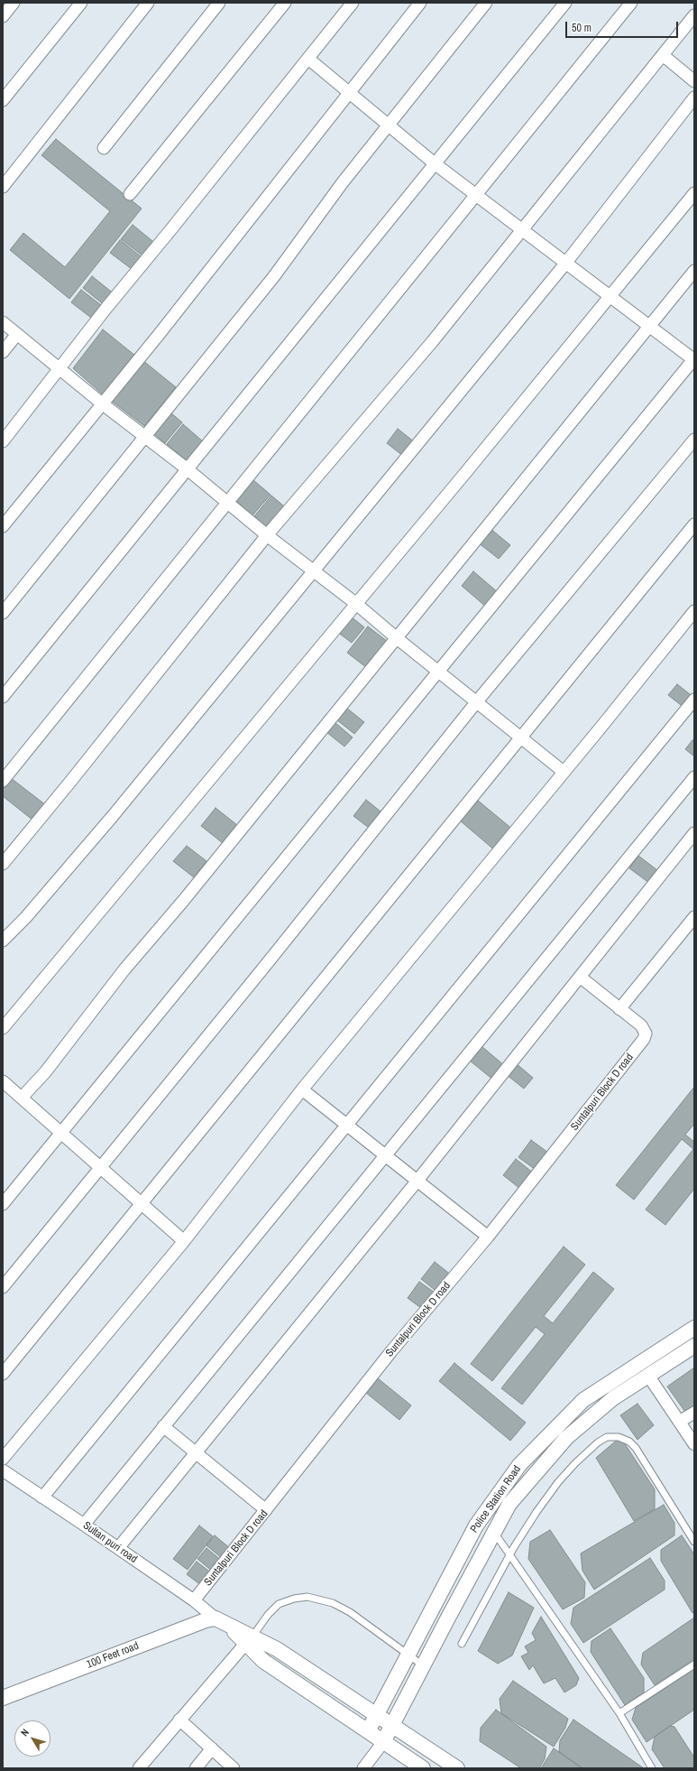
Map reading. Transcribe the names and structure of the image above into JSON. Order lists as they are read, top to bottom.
{
  "streets": {
    "street": [
      "Suntalpuri Block D road",
      "Police Station Road",
      "Sultan puri road",
      "100 Feet road"
    ]
  },
  "crossings": [
    ["Suntalpuri Block D road", "Sultan puri road"],
    ["Sultan puri road", "100 Feet road"]
  ],
  "scale_bar": "50 m",
  "north": "top left"
}
